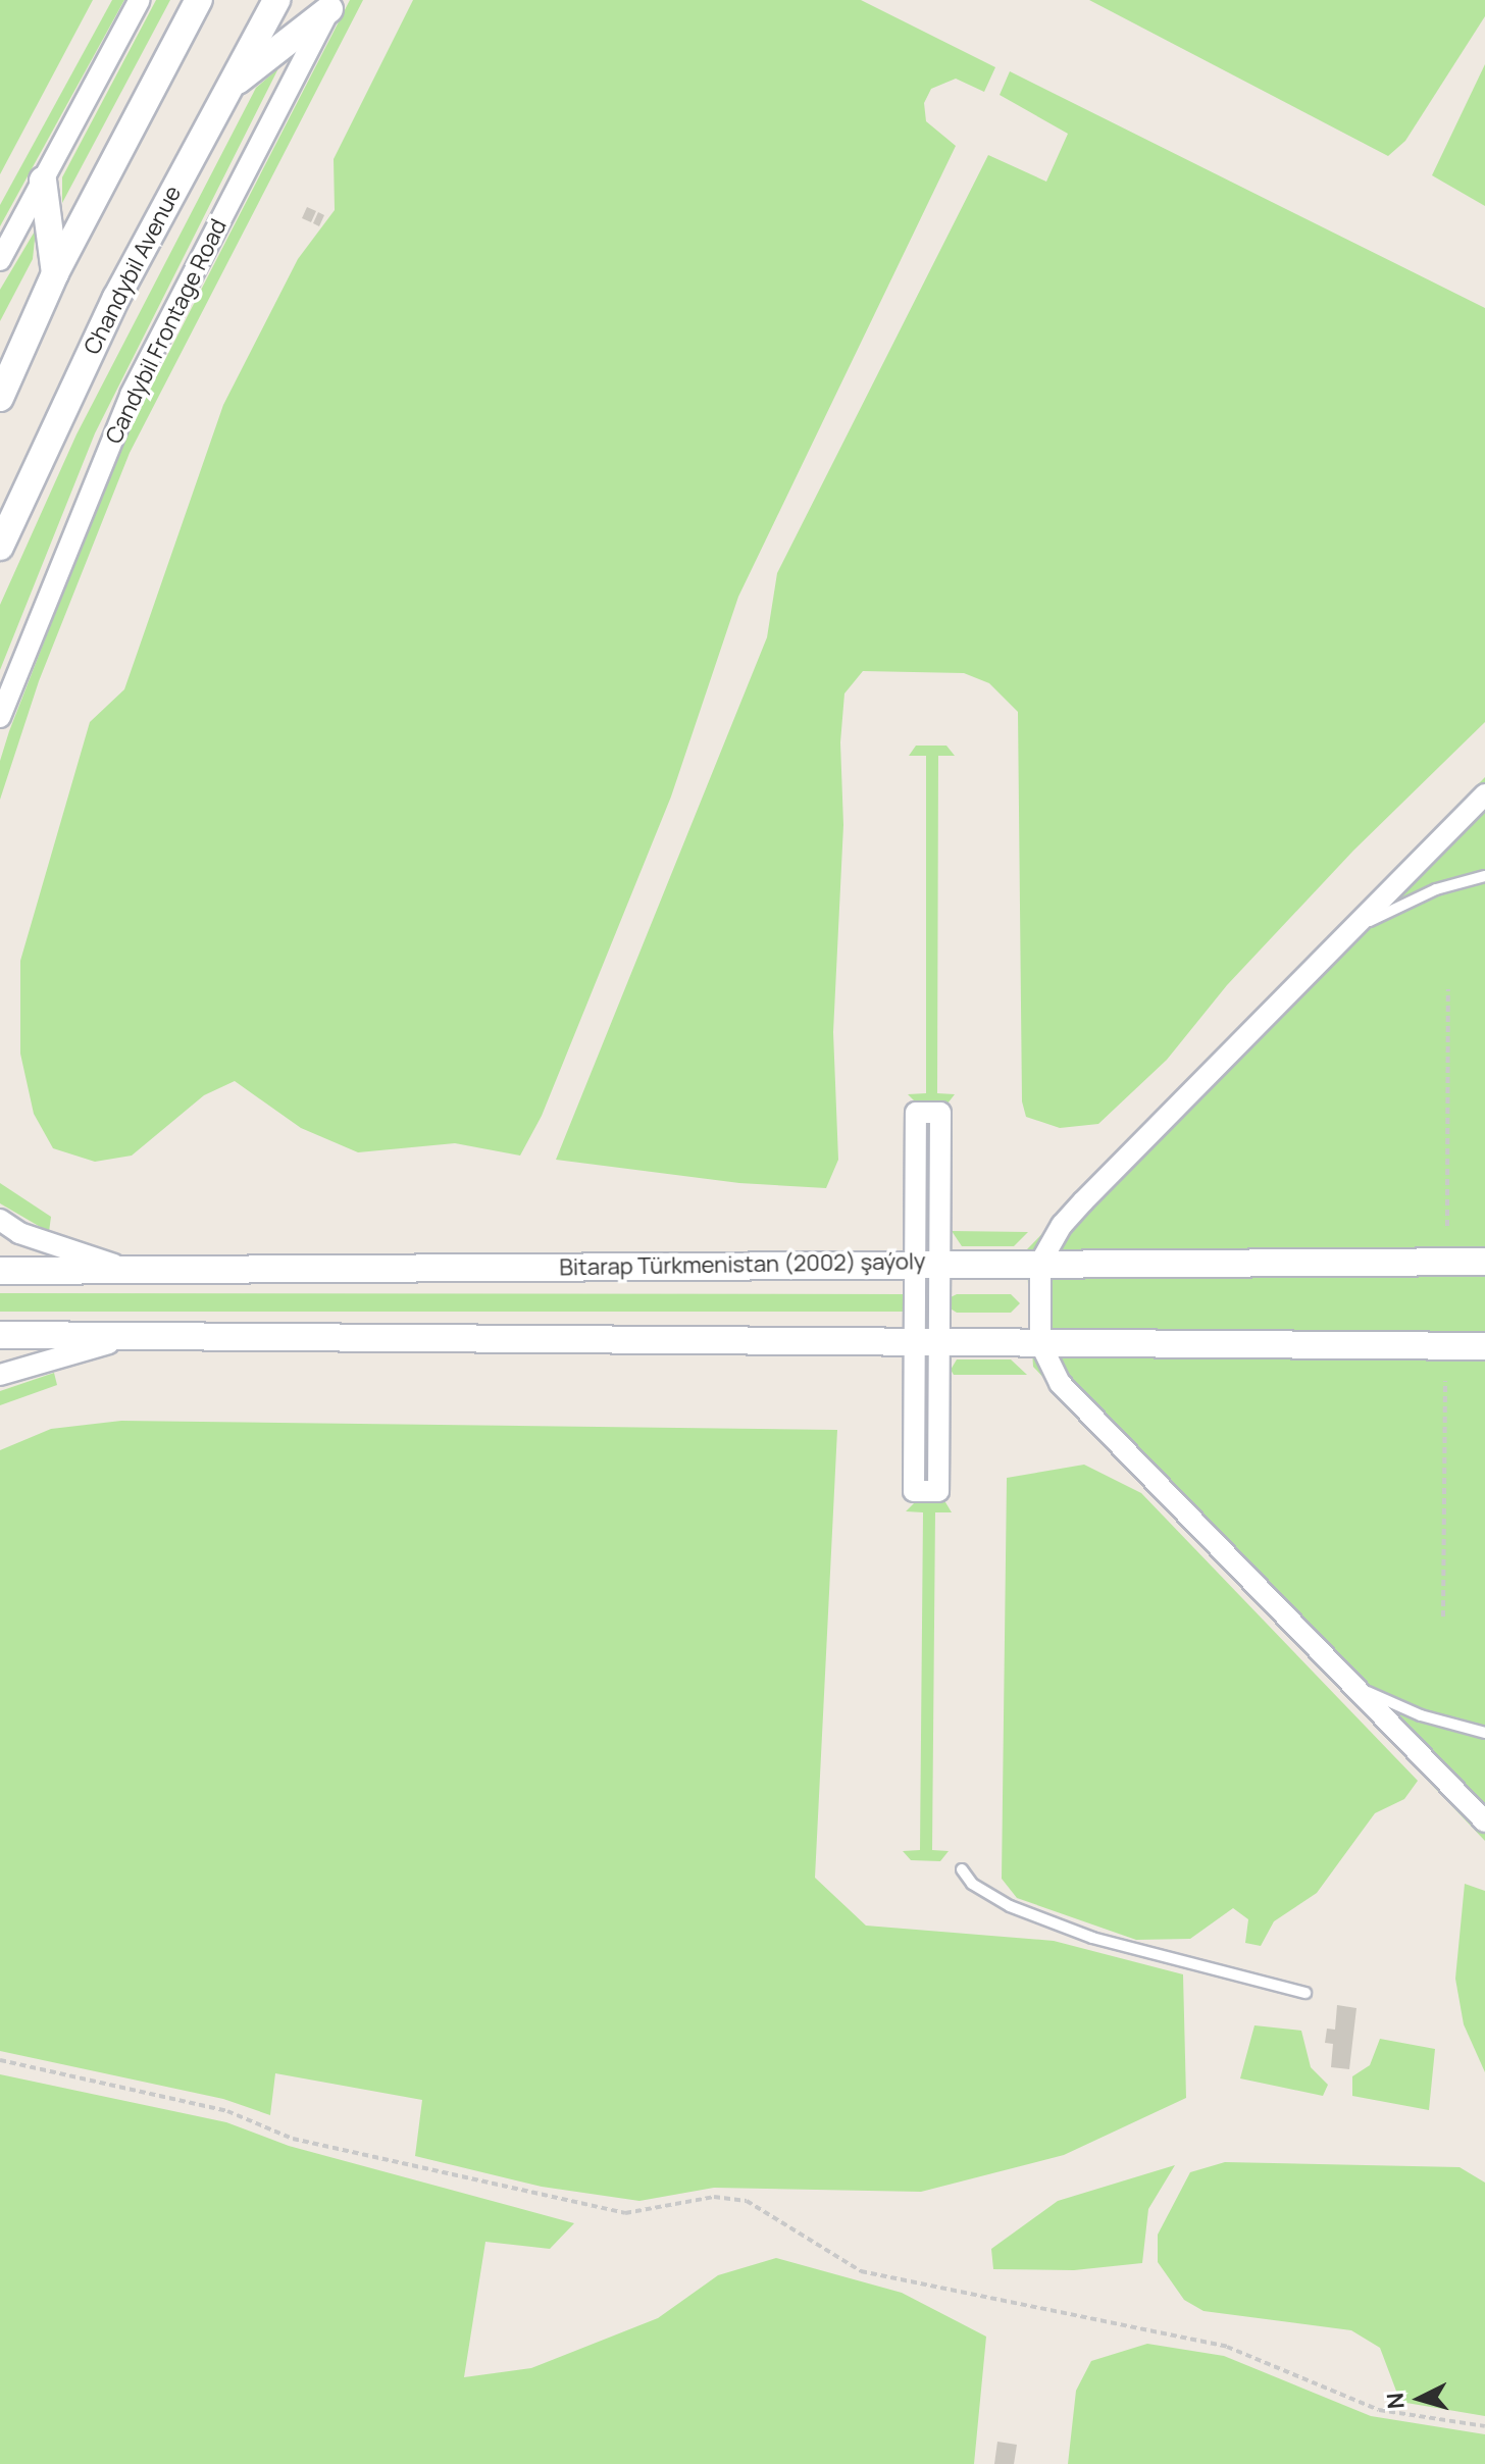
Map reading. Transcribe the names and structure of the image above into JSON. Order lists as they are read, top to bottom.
{
  "streets": {
    "street": ["Chandybil Avenue", "Candybil Frontage Road", "Bitarap Türkmenistan (2002) şaýoly"]
  },
  "north": "left"
}
